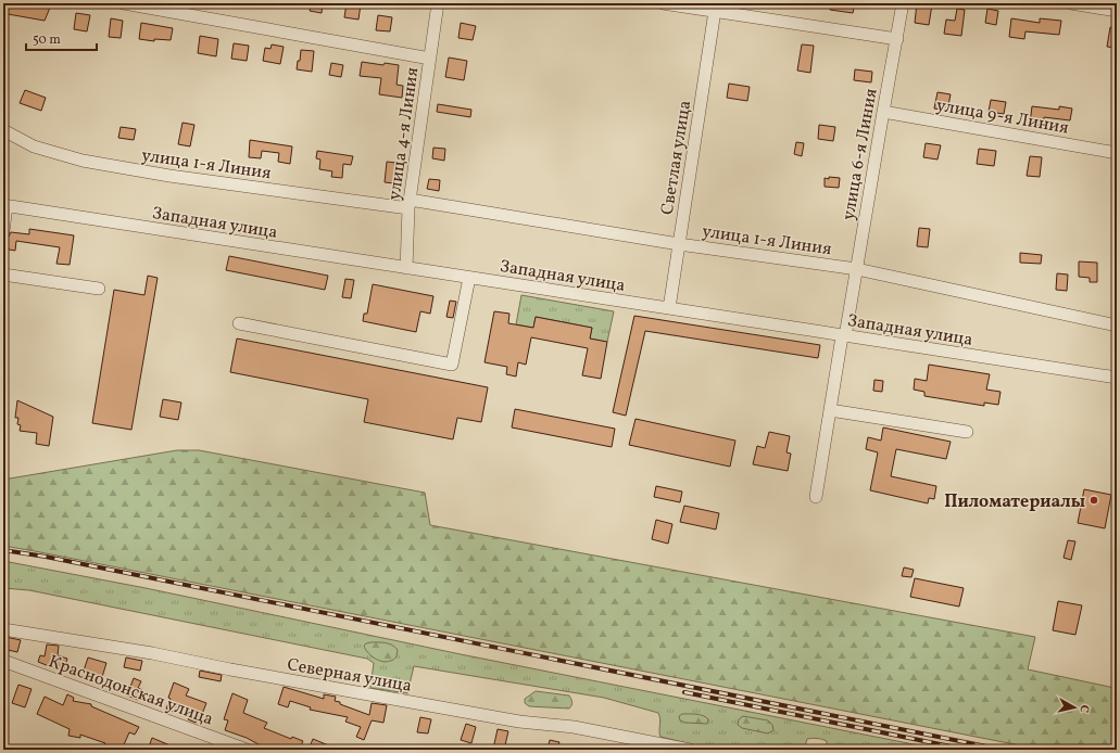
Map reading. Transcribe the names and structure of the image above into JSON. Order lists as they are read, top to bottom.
{
  "streets": {
    "street": [
      "улица 9-я Линия",
      "улица 4-я Линия",
      "улица 6-я Линия",
      "Светлая улица",
      "улица 1-я Линия",
      "Западная улица",
      "Северная улица",
      "Краснодонская улица"
    ]
  },
  "crossings": [
    ["улица 9-я Линия", "улица 6-я Линия"],
    ["улица 4-я Линия", "улица 1-я Линия"],
    ["улица 4-я Линия", "Западная улица"],
    ["улица 6-я Линия", "улица 1-я Линия"],
    ["улица 6-я Линия", "Западная улица"],
    ["Светлая улица", "улица 1-я Линия"],
    ["Светлая улица", "Западная улица"]
  ],
  "places": ["Пиломатериалы"],
  "scale_bar": "50 m",
  "north": "right"
}
